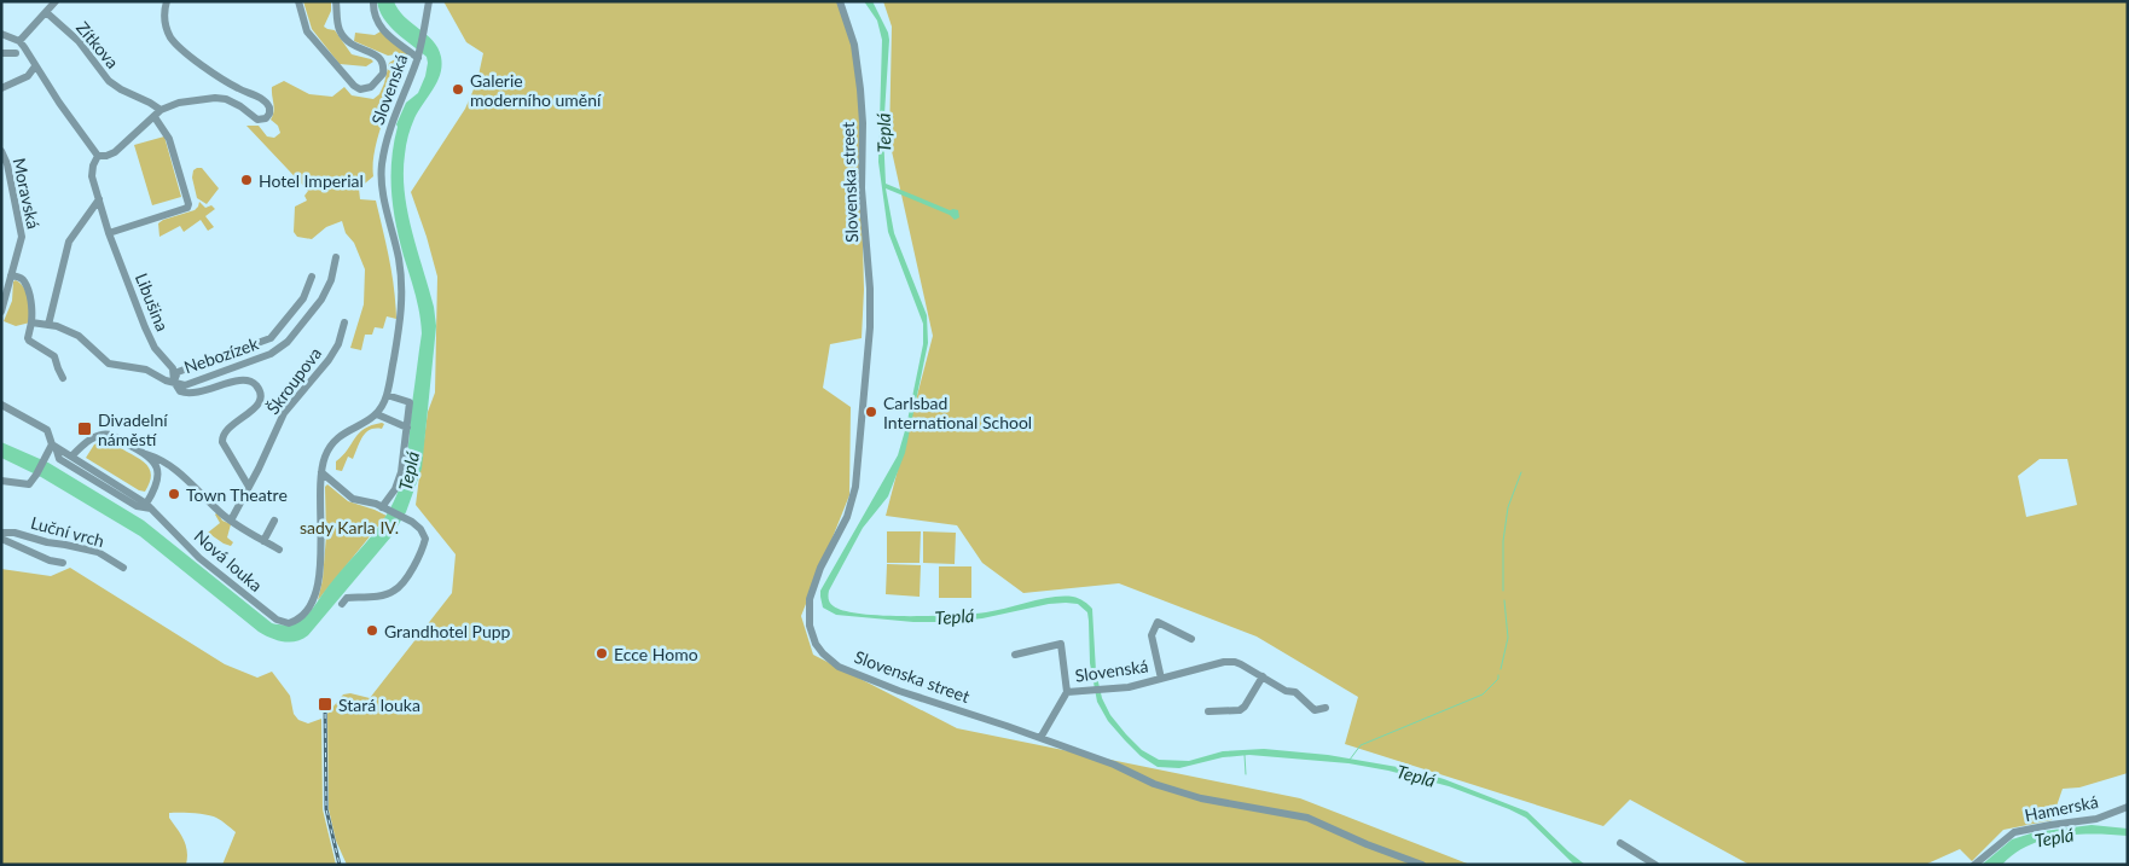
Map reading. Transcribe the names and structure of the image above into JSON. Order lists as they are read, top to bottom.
{
  "streets": {
    "street": [
      "Zítkova",
      "Slovenská",
      "Slovenska street",
      "Moravská",
      "Libušina",
      "Nebozízek",
      "Škroupova",
      "Luční vrch",
      "Nová louka",
      "Hamerská"
    ]
  },
  "crossings": [
    ["Slovenská", "Slovenska street"],
    ["Slovenská", "Nová louka"],
    ["Libušina", "Nebozízek"]
  ],
  "water": ["Teplá"],
  "parks": ["sady Karla IV."],
  "places": {
    "other": [
      "Galerie moderního umění",
      "Hotel Imperial",
      "Carlsbad International School",
      "Town Theatre",
      "Grandhotel Pupp",
      "Ecce Homo"
    ],
    "transit": ["Divadelní náměstí", "Stará louka"]
  }
}
